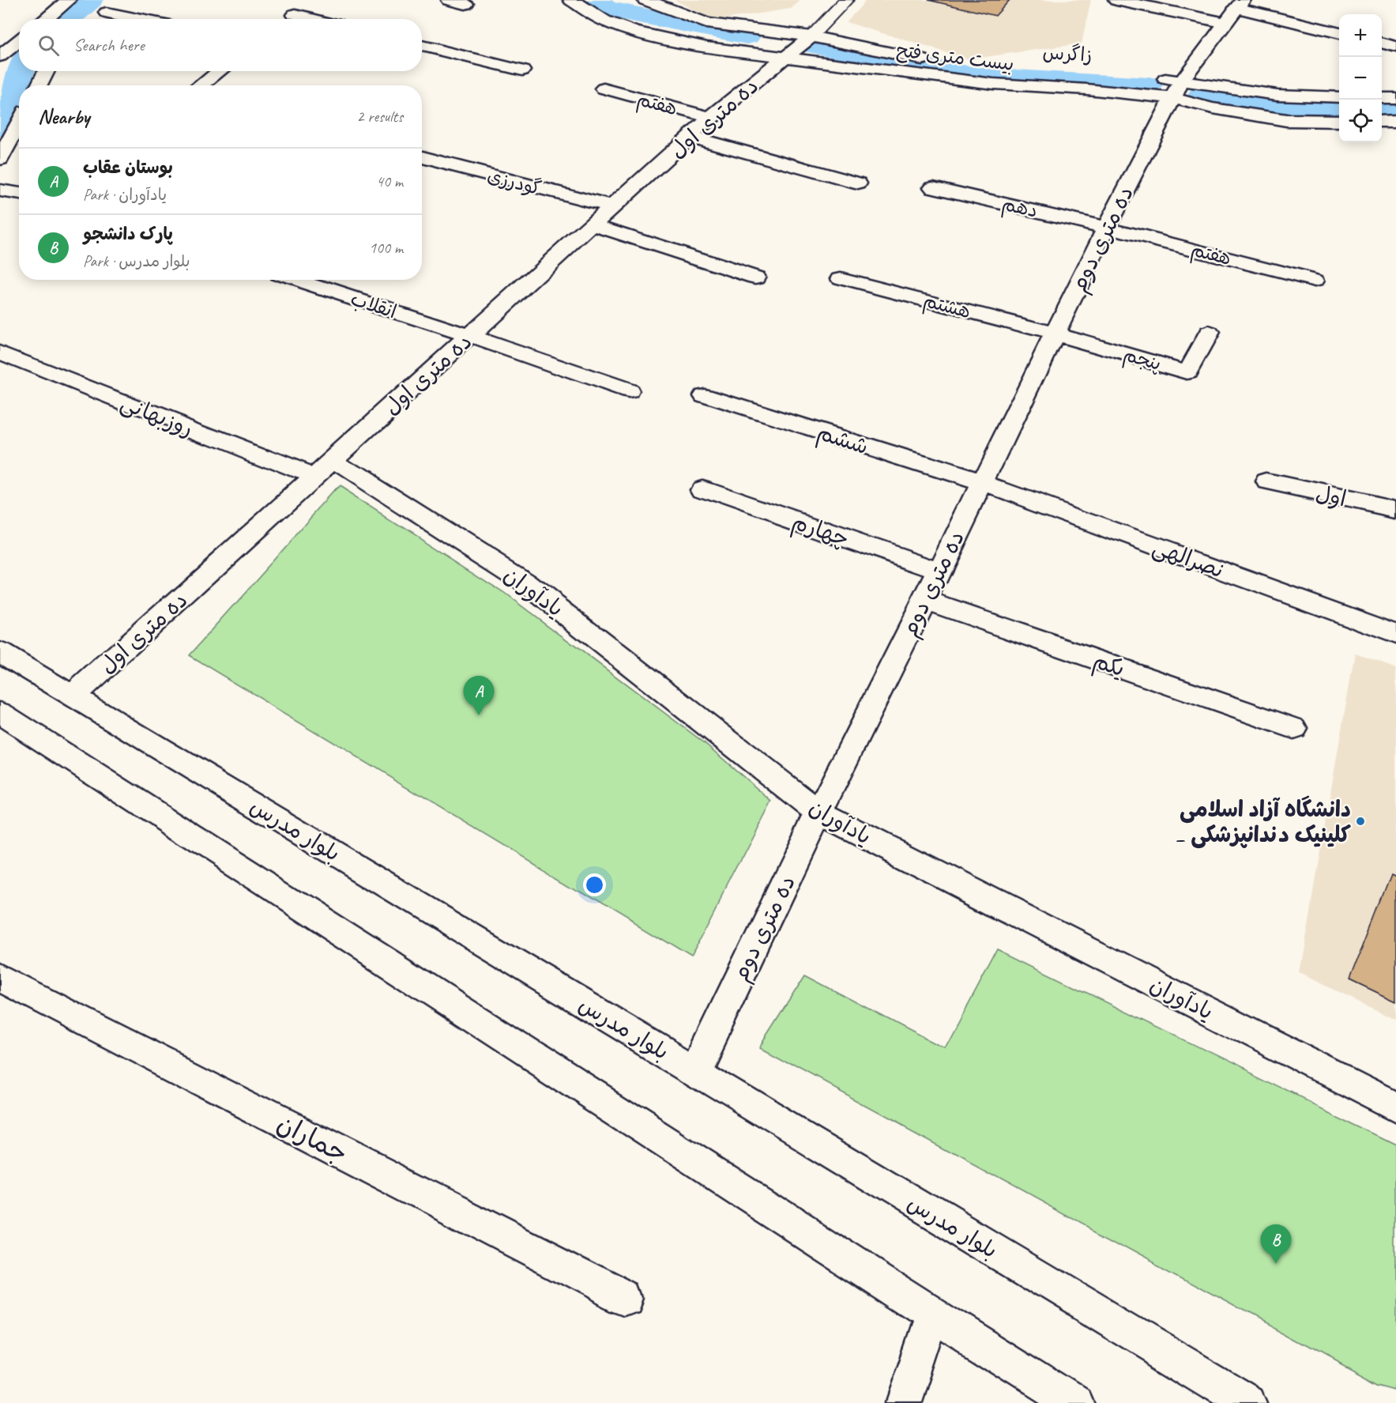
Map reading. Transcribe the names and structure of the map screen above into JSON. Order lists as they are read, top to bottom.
{
  "streets": {
    "street": [
      "زاگرس",
      "بیست متری فتح",
      "هفتم",
      "ده متری اول",
      "گودرزی",
      "دهم",
      "ده متری دوم",
      "انقلاب",
      "هشتم",
      "پنجم",
      "روزبهانی",
      "ششم",
      "اول",
      "چهارم",
      "نصرالهی",
      "یادآوران",
      "یکم",
      "بلوار مدرس",
      "جماران"
    ]
  },
  "crossings": [
    ["زاگرس", "ده متری اول"],
    ["بیست متری فتح", "ده متری اول"],
    ["بیست متری فتح", "ده متری دوم"],
    ["هفتم", "ده متری اول"],
    ["هفتم", "دهم"],
    ["هفتم", "ده متری دوم"],
    ["ده متری اول", "گودرزی"],
    ["ده متری اول", "انقلاب"],
    ["ده متری اول", "روزبهانی"],
    ["ده متری اول", "یادآوران"],
    ["ده متری اول", "بلوار مدرس"],
    ["دهم", "ده متری دوم"],
    ["ده متری دوم", "هشتم"],
    ["ده متری دوم", "پنجم"],
    ["ده متری دوم", "ششم"],
    ["ده متری دوم", "چهارم"],
    ["ده متری دوم", "نصرالهی"],
    ["ده متری دوم", "یادآوران"],
    ["ده متری دوم", "یکم"],
    ["ده متری دوم", "بلوار مدرس"],
    ["هشتم", "پنجم"],
    ["ششم", "نصرالهی"]
  ],
  "places": ["دانشگاه آزاد اسلامی _ کلینیک دندانپزشکی"],
  "page": {
    "map_buttons": ["+", "−"],
    "search": "Search here",
    "heading": ["Nearby", "2 results"],
    "list": [
      {
        "mark": "A",
        "name": "بوستان عقاب",
        "note": "Park · یادآوران",
        "value": "40 m"
      },
      {
        "mark": "B",
        "name": "پارک دانشجو",
        "note": "Park · بلوار مدرس",
        "value": "100 m"
      }
    ],
    "pins": ["A", "B"]
  }
}
